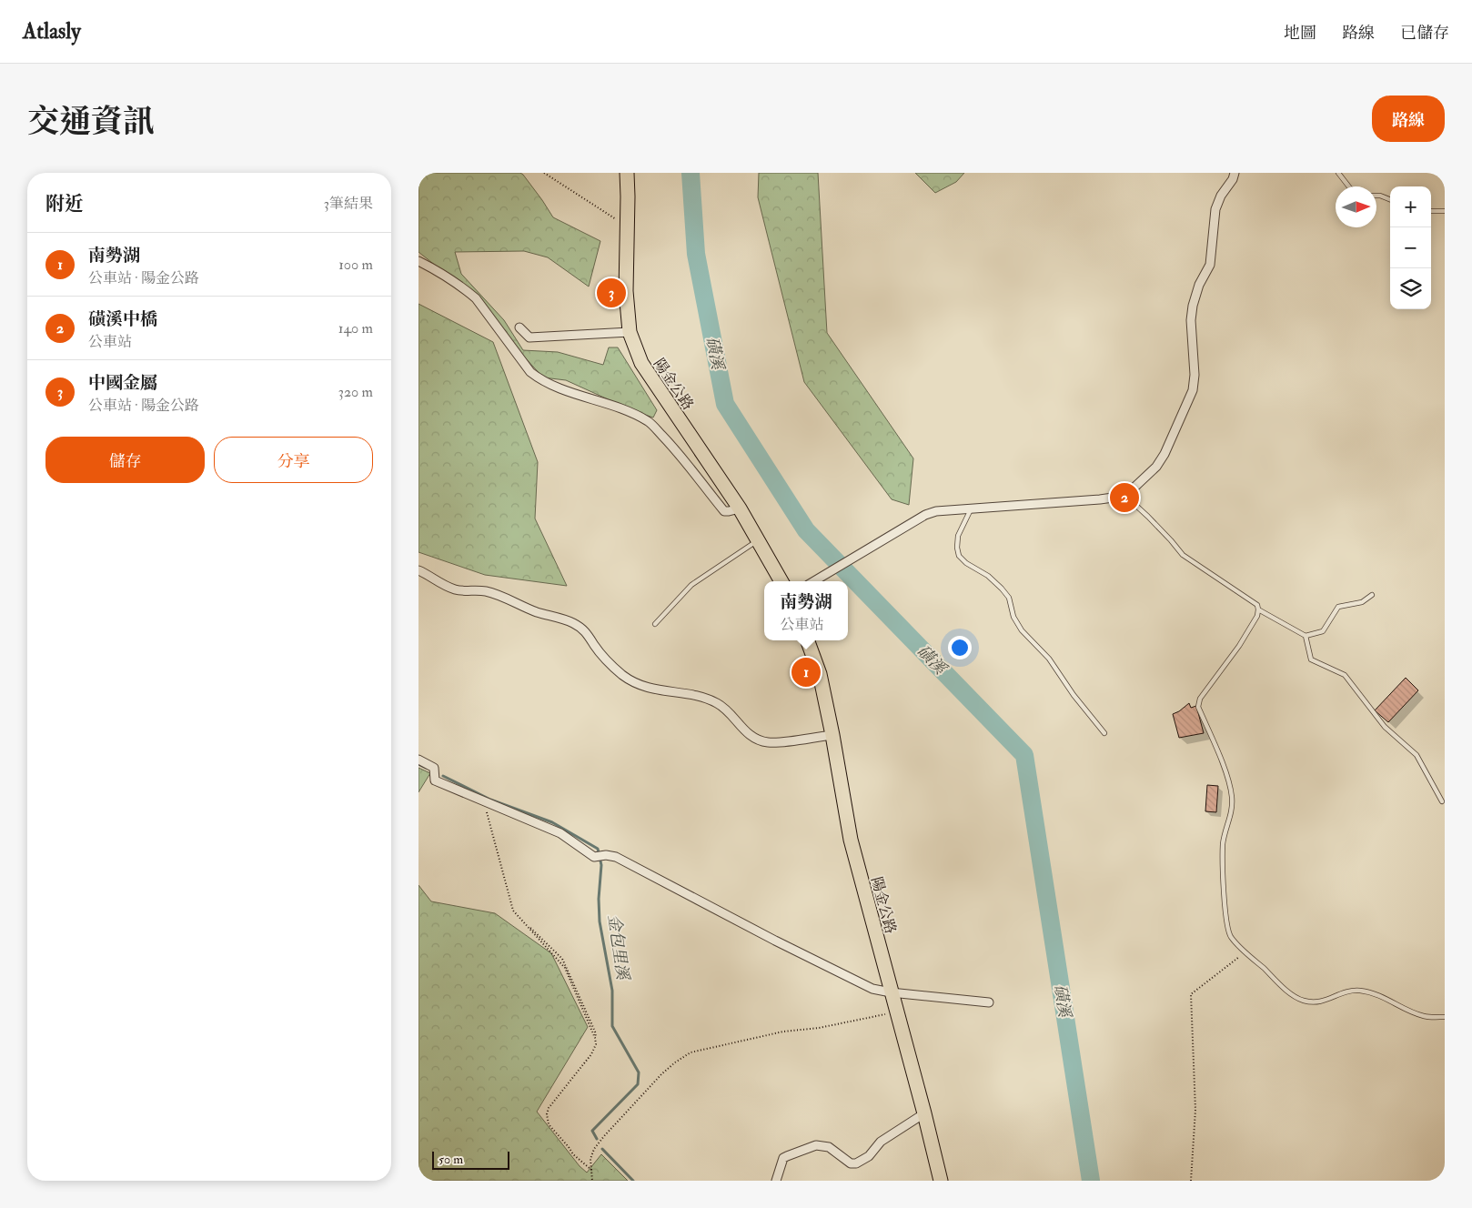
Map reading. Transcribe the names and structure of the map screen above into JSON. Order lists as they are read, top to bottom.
{
  "streets": {
    "main road": ["陽金公路"]
  },
  "water": ["磺溪", "金包里溪"],
  "scale_bar": "50 m",
  "north": "right",
  "page": {
    "header": "Atlasly",
    "nav": ["地圖", "路線", "已儲存"],
    "title": "交通資訊",
    "buttons": [
      "路線",
      ["儲存", "分享"]
    ],
    "heading": ["附近", "3筆結果"],
    "map_buttons": ["+", "−"],
    "list": [
      {
        "mark": "1",
        "name": "南勢湖",
        "note": "公車站 · 陽金公路",
        "value": "100 m"
      },
      {
        "mark": "2",
        "name": "磺溪中橋",
        "note": "公車站",
        "value": "140 m"
      },
      {
        "mark": "3",
        "name": "中國金屬",
        "note": "公車站 · 陽金公路",
        "value": "320 m"
      }
    ],
    "pins": ["3", "2", "1"],
    "popup": ["南勢湖", "公車站"],
    "scale": "50 m"
  }
}
